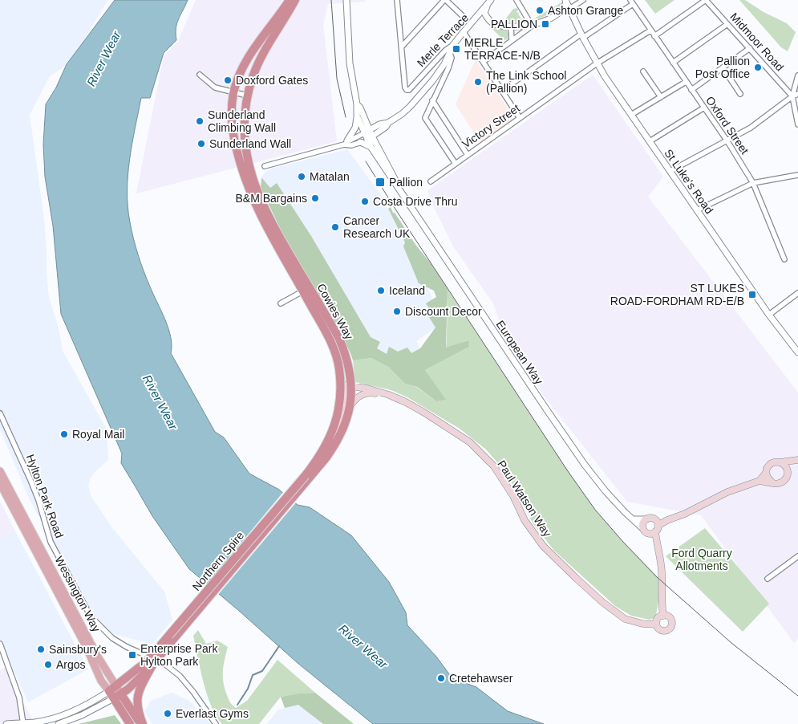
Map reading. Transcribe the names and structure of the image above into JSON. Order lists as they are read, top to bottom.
{
  "streets": {
    "highway": ["Cowies Way", "Northern Spire", "Wessington Way"],
    "main road": ["Paul Watson Way"],
    "street": [
      "Merle Terrace",
      "Midmoor Road",
      "Oxford Street",
      "Victory Street",
      "St Luke's Road",
      "European Way",
      "Hylton Park Road"
    ]
  },
  "crossings": [
    ["Oxford Street", "Victory Street"],
    ["Victory Street", "St Luke's Road"],
    ["Cowies Way", "Paul Watson Way"],
    ["Cowies Way", "Northern Spire"]
  ],
  "water": ["River Wear"],
  "parks": ["Ford Quarry Allotments"],
  "places": {
    "other": [
      "Ashton Grange",
      "Pallion Post Office",
      "Doxford Gates",
      "The Link School (Pallion)",
      "Sunderland Climbing Wall",
      "Sunderland Wall",
      "Matalan",
      "B&M Bargains",
      "Costa Drive Thru",
      "Cancer Research UK",
      "Iceland",
      "Discount Decor",
      "Royal Mail",
      "Sainsbury's",
      "Argos",
      "Cretehawser",
      "Everlast Gyms"
    ],
    "transit": [
      "PALLION",
      "MERLE TERRACE-N/B",
      "Pallion",
      "ST LUKES ROAD-FORDHAM RD-E/B",
      "Enterprise Park Hylton Park"
    ]
  }
}
